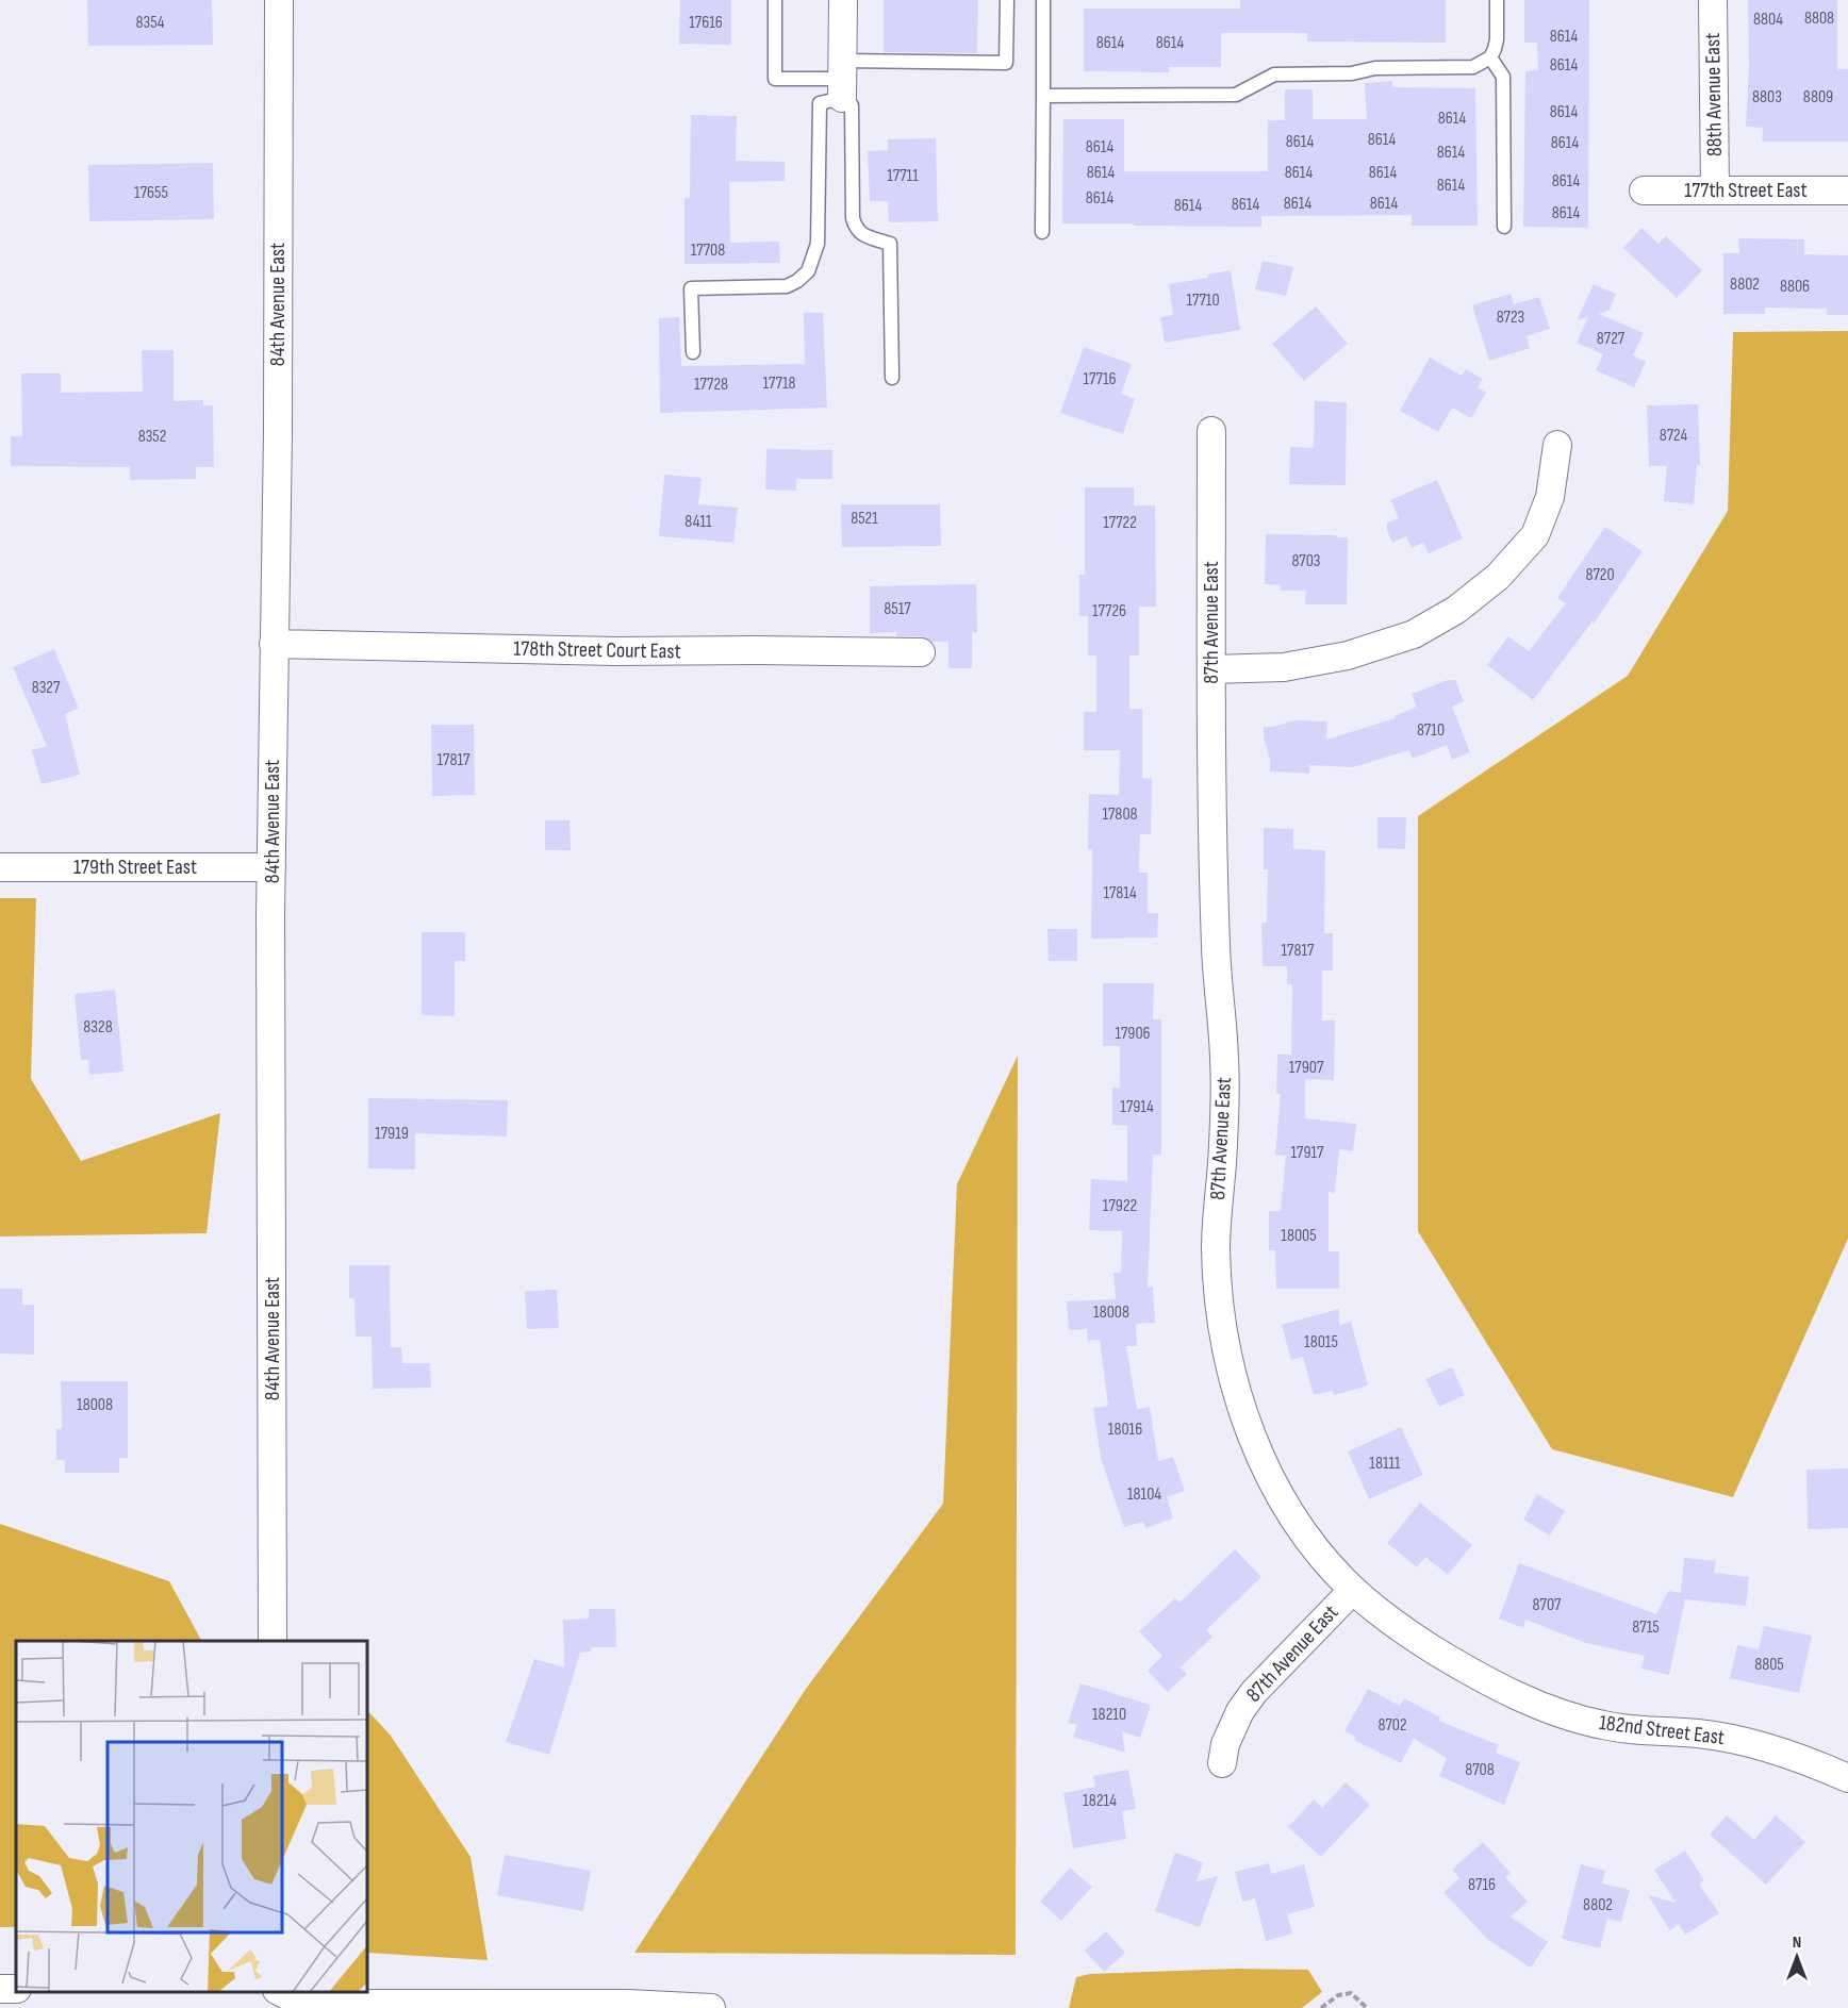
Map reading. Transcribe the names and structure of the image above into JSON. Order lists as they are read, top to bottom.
{
  "streets": {
    "street": [
      "88th Avenue East",
      "177th Street East",
      "84th Avenue East",
      "87th Avenue East",
      "178th Street Court East",
      "179th Street East",
      "182nd Street East"
    ]
  },
  "crossings": [
    ["88th Avenue East", "177th Street East"],
    ["84th Avenue East", "178th Street Court East"],
    ["84th Avenue East", "179th Street East"],
    ["87th Avenue East", "182nd Street East"]
  ],
  "house_numbers": [
    "8808",
    "8804",
    "8354",
    "17616",
    "8614",
    "8614",
    "8614",
    "8614",
    "8803",
    "8809",
    "8614",
    "8614",
    "8614",
    "8614",
    "8614",
    "8614",
    "8614",
    "8614",
    "8614",
    "8614",
    "17711",
    "8614",
    "8614",
    "17655",
    "8614",
    "8614",
    "8614",
    "8614",
    "8614",
    "8614",
    "17708",
    "8802",
    "8806",
    "17710",
    "8723",
    "8727",
    "17716",
    "17718",
    "17728",
    "8724",
    "8352",
    "8521",
    "8411",
    "17722",
    "8703",
    "8720",
    "8517",
    "17726",
    "8327",
    "8710",
    "17817",
    "17808",
    "17814",
    "17817",
    "8328",
    "17906",
    "17907",
    "17914",
    "17919",
    "17917",
    "17922",
    "18005",
    "18008",
    "18015",
    "18008",
    "18016",
    "18111",
    "18104",
    "8707",
    "8715",
    "8805",
    "18210",
    "8702",
    "8708",
    "18214",
    "8716",
    "8802"
  ],
  "north": "top"
}
